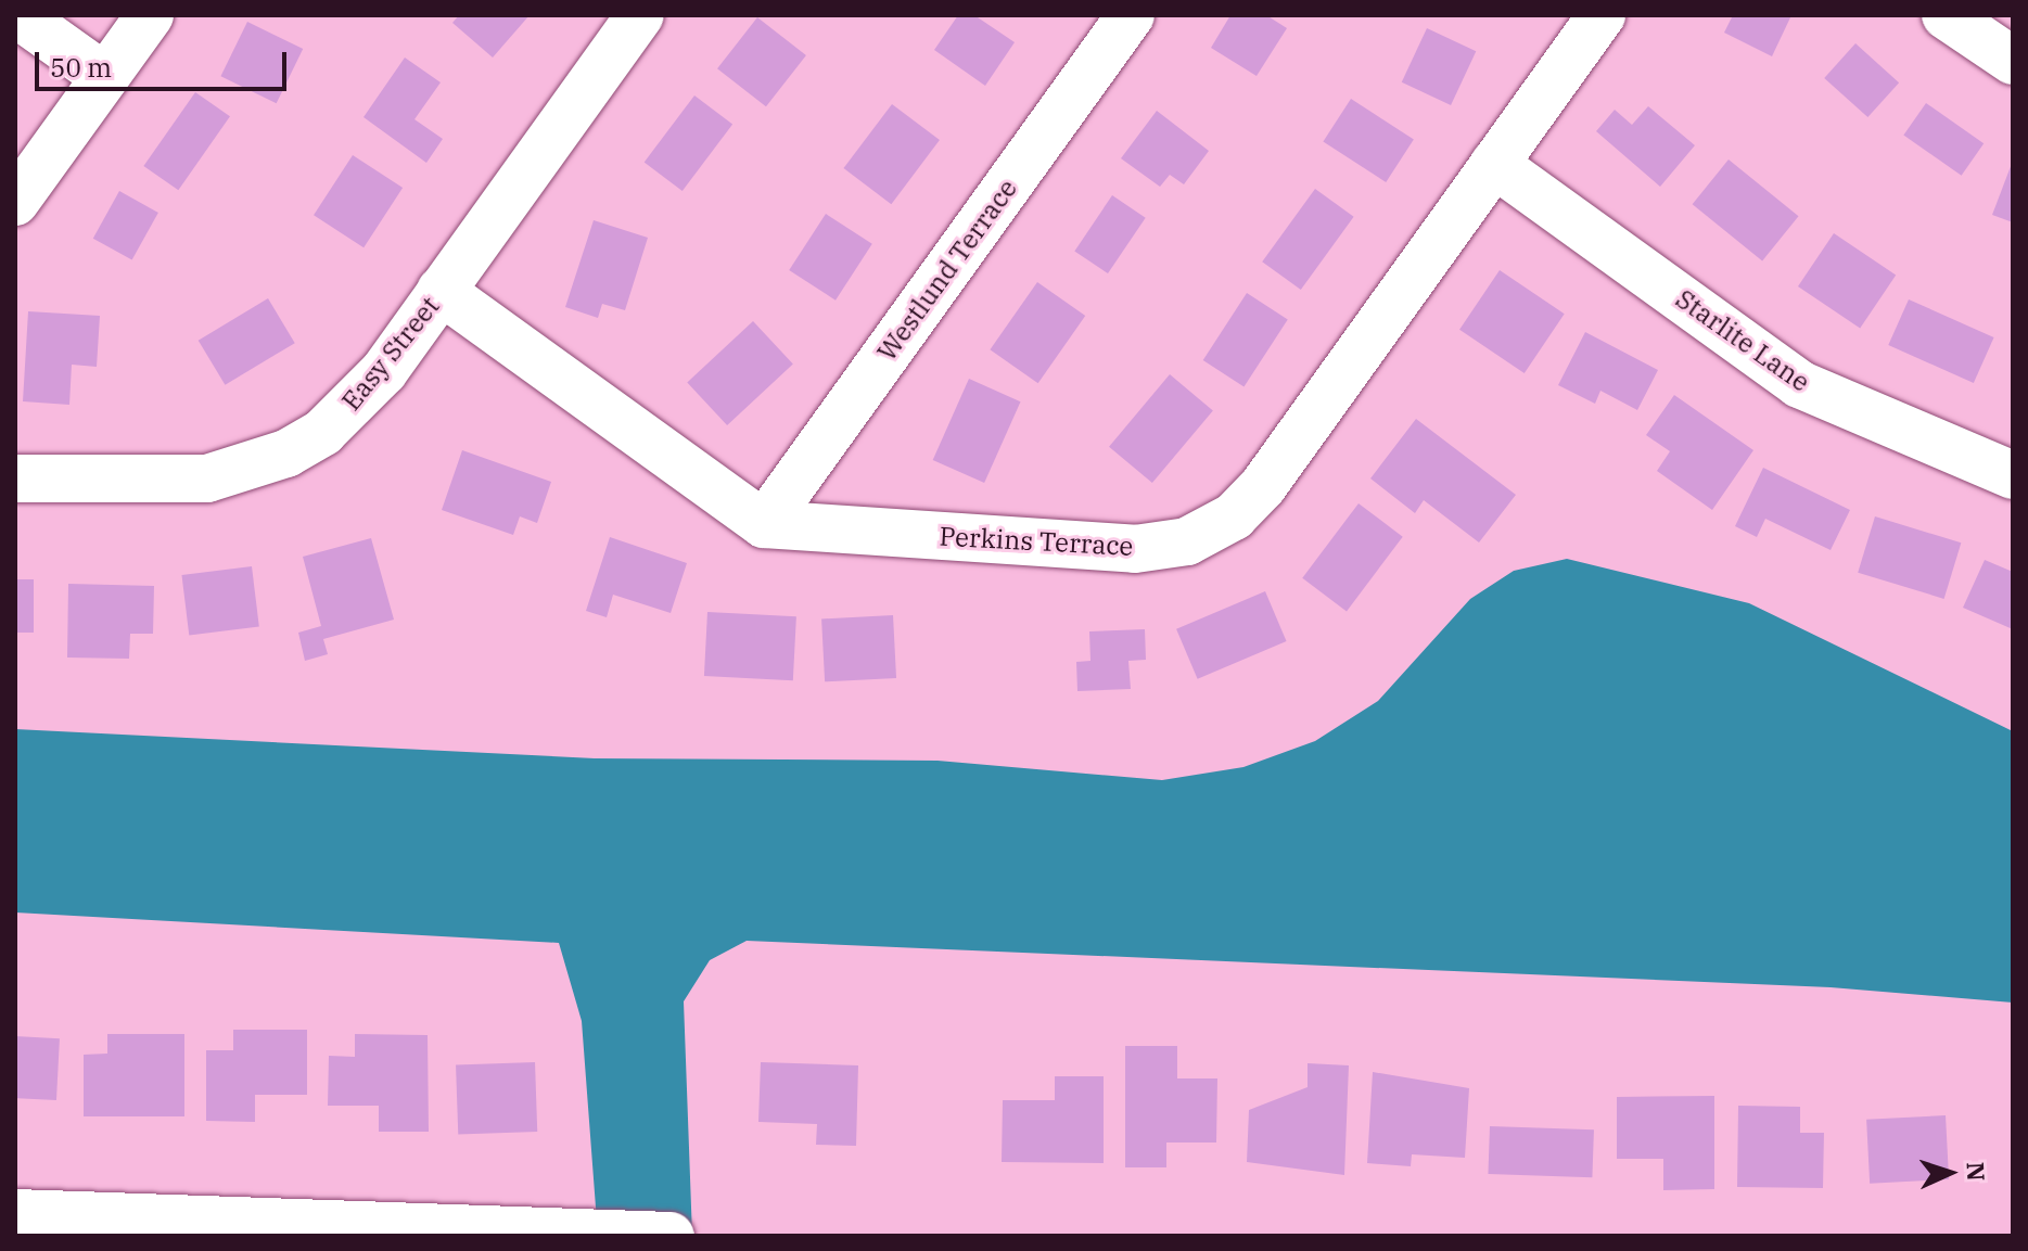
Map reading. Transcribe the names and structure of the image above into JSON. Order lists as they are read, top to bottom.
{
  "streets": {
    "street": [
      "Westlund Terrace",
      "Starlite Lane",
      "Easy Street",
      "Perkins Terrace"
    ]
  },
  "crossings": [
    ["Westlund Terrace", "Perkins Terrace"],
    ["Starlite Lane", "Perkins Terrace"]
  ],
  "scale_bar": "50 m",
  "north": "right"
}
